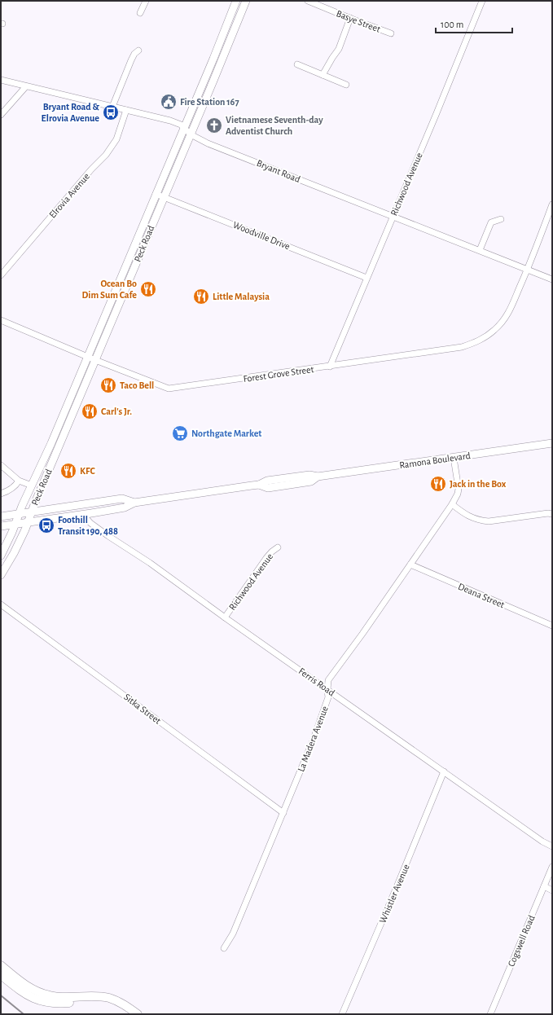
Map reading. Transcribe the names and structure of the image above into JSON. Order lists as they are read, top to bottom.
{
  "streets": {
    "main road": ["Peck Road", "Ramona Boulevard"],
    "street": [
      "Basye Street",
      "Bryant Road",
      "Richwood Avenue",
      "Elrovia Avenue",
      "Woodville Drive",
      "Forest Grove Street",
      "Deana Street",
      "Ferris Road",
      "Sitka Street",
      "La Madera Avenue",
      "Whistler Avenue",
      "Cogswell Road"
    ]
  },
  "crossings": [
    ["Bryant Road", "Richwood Avenue"],
    ["Bryant Road", "Elrovia Avenue"],
    ["Bryant Road", "Peck Road"],
    ["Bryant Road", "Forest Grove Street"],
    ["Richwood Avenue", "Woodville Drive"],
    ["Richwood Avenue", "Forest Grove Street"],
    ["Richwood Avenue", "Ferris Road"],
    ["Woodville Drive", "Peck Road"],
    ["Peck Road", "Forest Grove Street"],
    ["Peck Road", "Ramona Boulevard"],
    ["Ramona Boulevard", "Ferris Road"],
    ["Ramona Boulevard", "La Madera Avenue"],
    ["Deana Street", "La Madera Avenue"],
    ["Ferris Road", "La Madera Avenue"],
    ["Ferris Road", "Whistler Avenue"],
    ["Sitka Street", "La Madera Avenue"]
  ],
  "places": {
    "public building": ["Fire Station 167"],
    "bus stop": ["Bryant Road & Elrovia Avenue", "Foothill Transit 190, 488"],
    "church": ["Vietnamese Seventh-day Adventist Church"],
    "restaurant": [
      "Ocean Bo Dim Sum Cafe",
      "Little Malaysia",
      "Taco Bell",
      "Carl's Jr.",
      "KFC",
      "Jack in the Box"
    ],
    "supermarket": ["Northgate Market"]
  },
  "scale_bar": "100 m"
}
